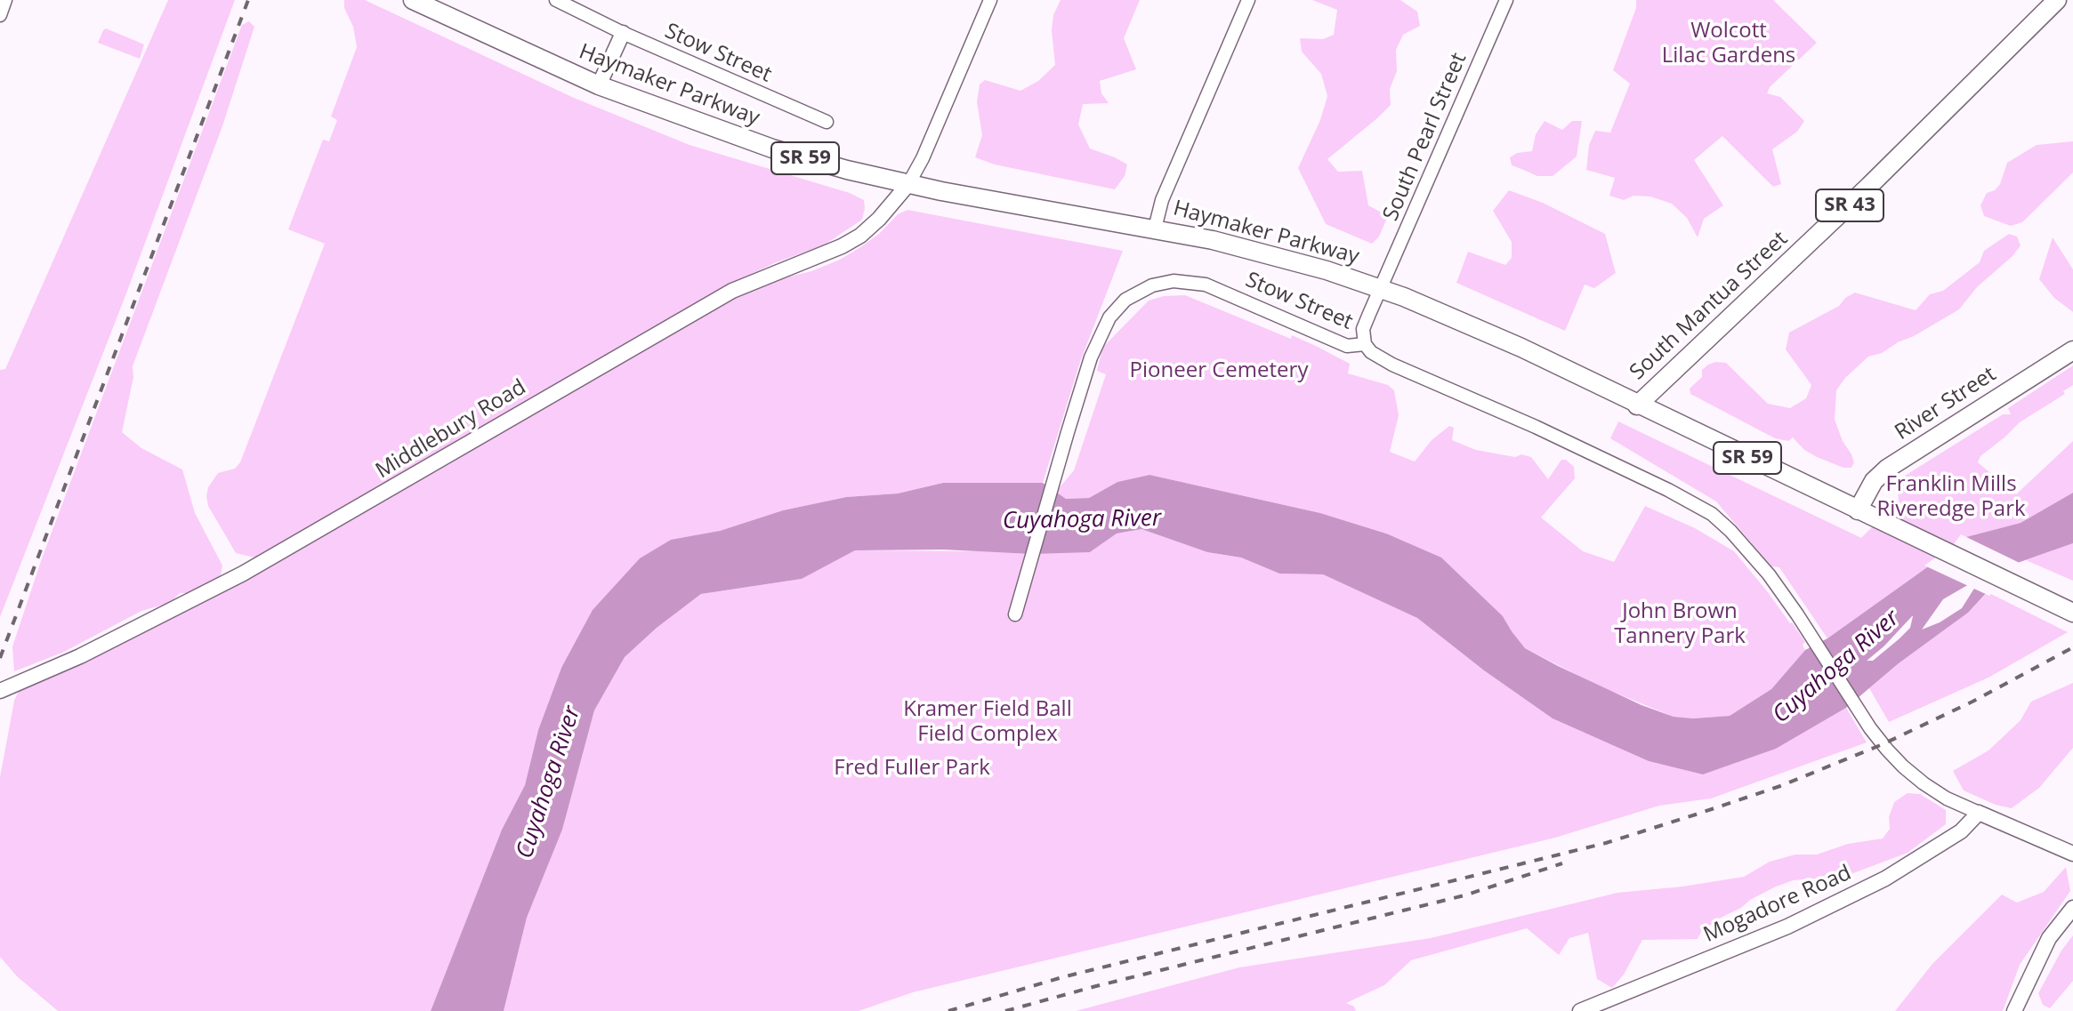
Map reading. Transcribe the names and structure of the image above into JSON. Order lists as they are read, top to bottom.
{
  "streets": {
    "main road": [
      "Haymaker Parkway",
      "SR 59",
      "SR 43",
      "South Mantua Street",
      "River Street"
    ],
    "street": [
      "Stow Street",
      "South Pearl Street",
      "Middlebury Road",
      "Mogadore Road"
    ]
  },
  "crossings": [
    ["Stow Street", "South Pearl Street"],
    ["Stow Street", "Mogadore Road"],
    ["Haymaker Parkway", "South Pearl Street"],
    ["Haymaker Parkway", "South Mantua Street"],
    ["Haymaker Parkway", "River Street"],
    ["Haymaker Parkway", "Middlebury Road"]
  ],
  "water": ["Cuyahoga River"],
  "parks": [
    "Wolcott Lilac Gardens",
    "Pioneer Cemetery",
    "Franklin Mills Riveredge Park",
    "John Brown Tannery Park",
    "Kramer Field Ball Field Complex",
    "Fred Fuller Park"
  ]
}
